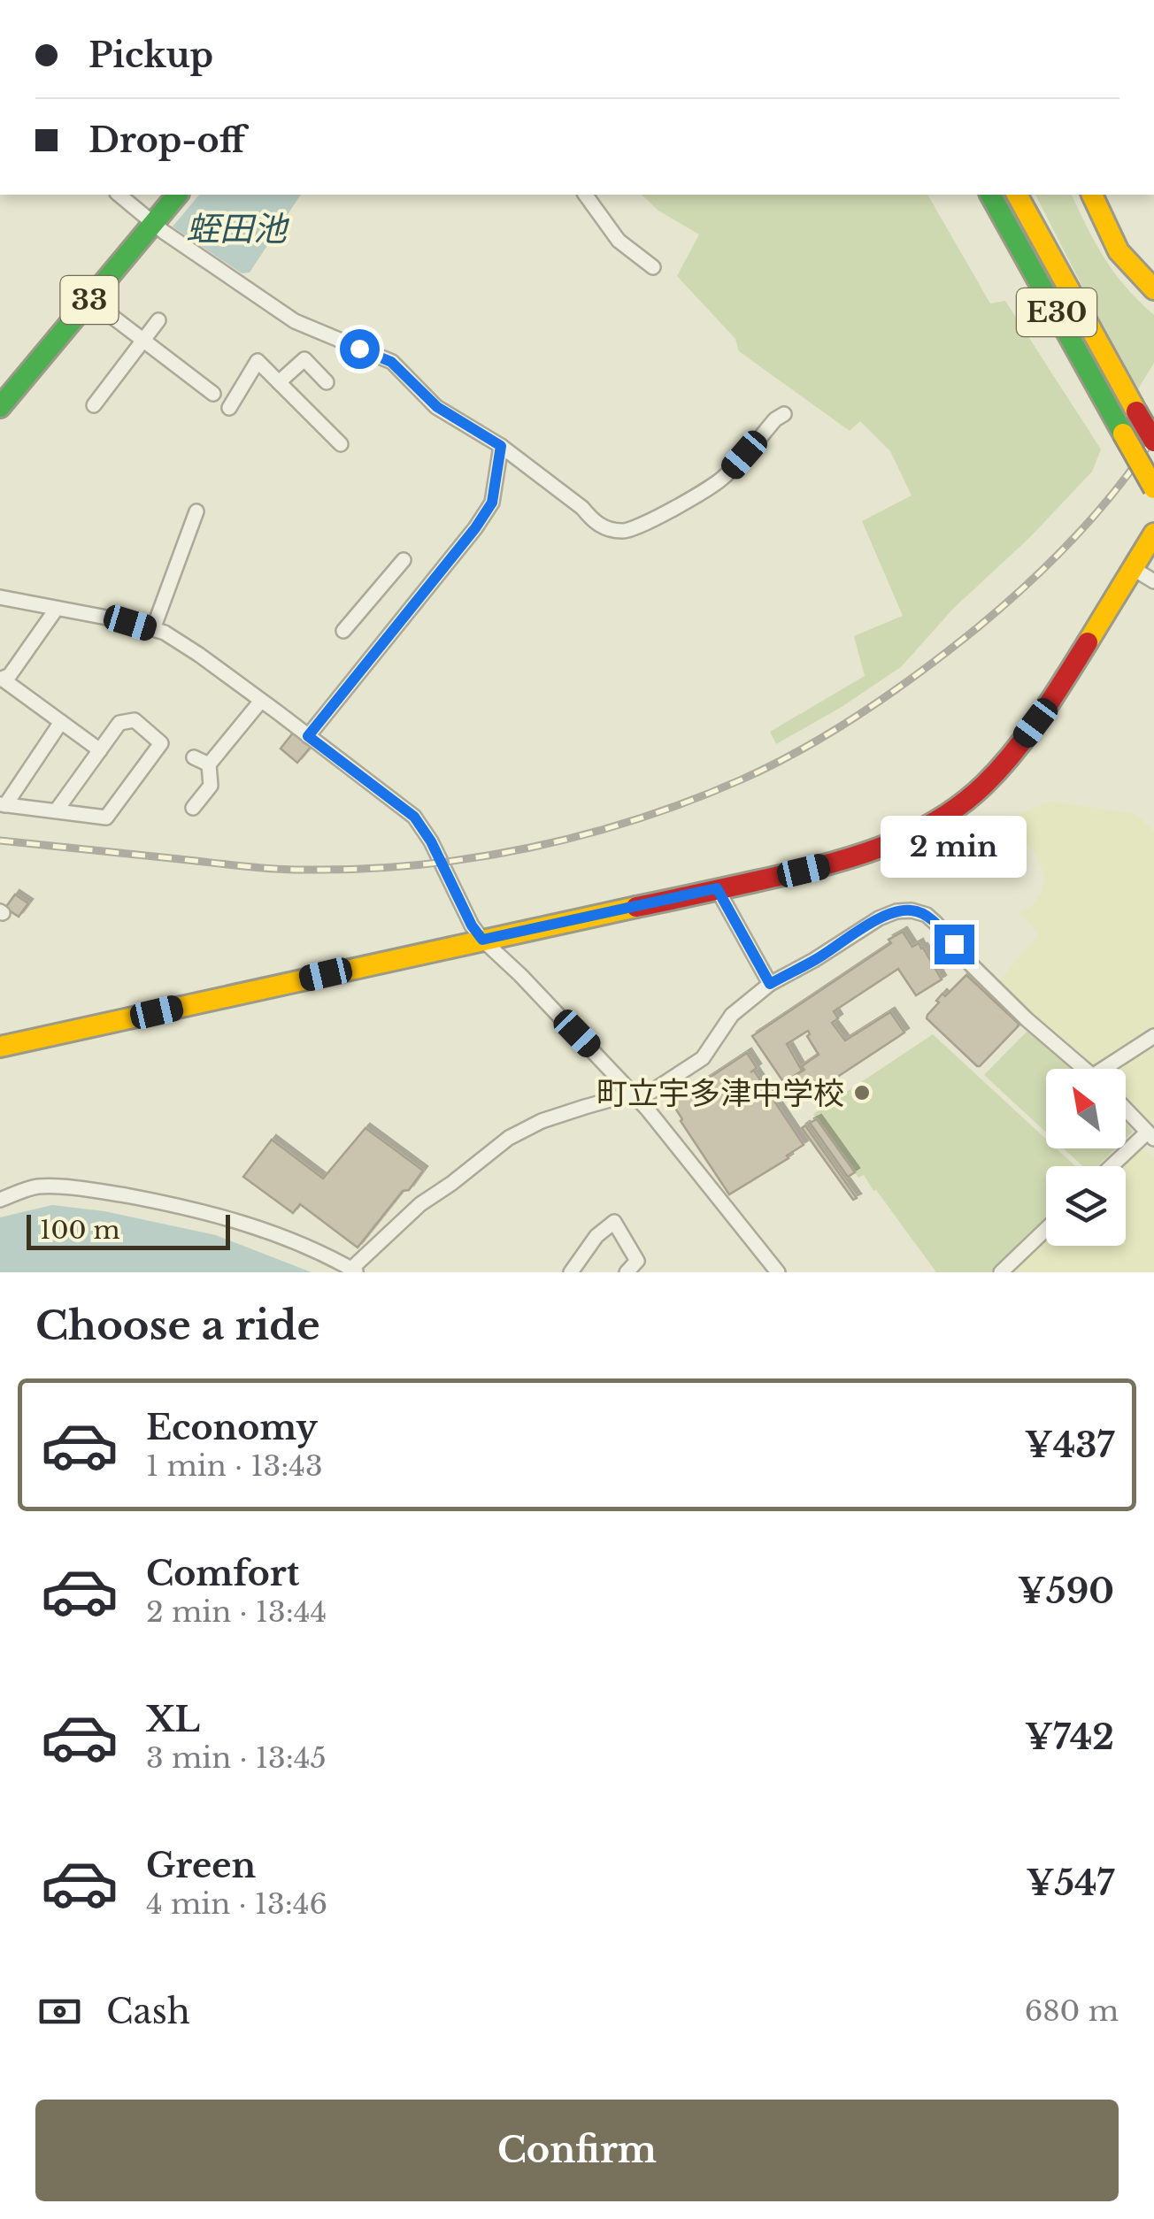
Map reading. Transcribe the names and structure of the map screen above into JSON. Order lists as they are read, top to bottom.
{
  "streets": {
    "main road": ["33", "E30"]
  },
  "water": ["蛭田池"],
  "places": ["町立宇多津中学校"],
  "scale_bar": "100 m",
  "north": "top left",
  "page": {
    "banner": ["Pickup", "Drop-off"],
    "bubble": "2 min",
    "scale": "100 m",
    "heading": "Choose a ride",
    "list": [
      {
        "name": "Economy",
        "note": "1 min · 13:43",
        "value": "¥437"
      },
      {
        "name": "Comfort",
        "note": "2 min · 13:44",
        "value": "¥590"
      },
      {
        "name": "XL",
        "note": "3 min · 13:45",
        "value": "¥742"
      },
      {
        "name": "Green",
        "note": "4 min · 13:46",
        "value": "¥547"
      }
    ],
    "pay": ["Cash", "680 m"],
    "buttons": "Confirm"
  }
}
